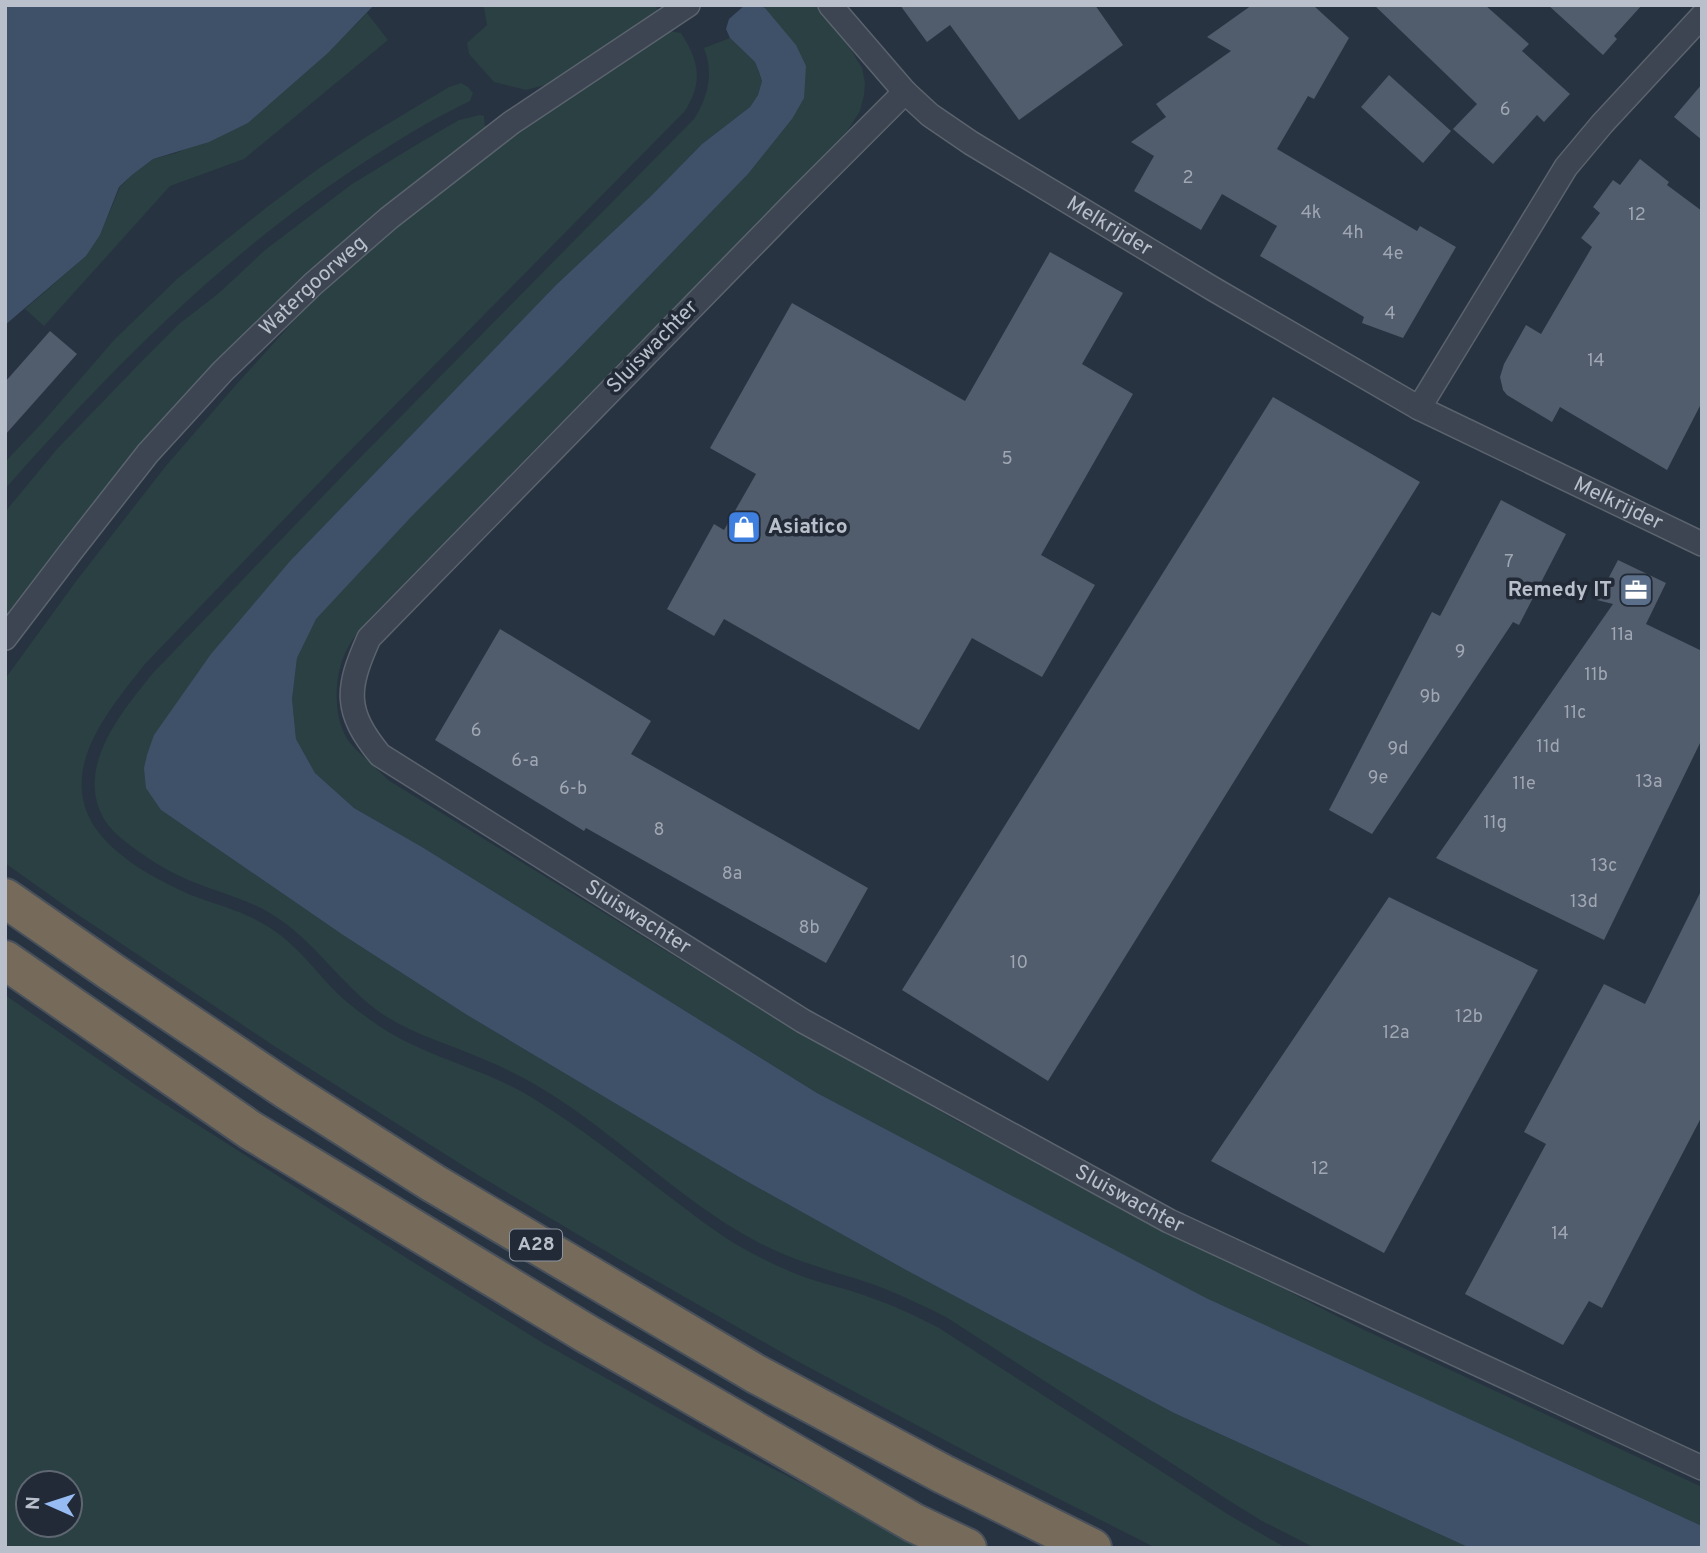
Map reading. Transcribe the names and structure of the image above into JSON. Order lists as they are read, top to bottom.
{
  "streets": {
    "highway": ["A28"],
    "street": ["Melkrijder", "Watergoorweg", "Sluiswachter"]
  },
  "crossings": [
    ["Melkrijder", "Sluiswachter"]
  ],
  "places": {
    "shop": ["Asiatico"],
    "office": ["Remedy IT"]
  },
  "house_numbers": [
    "6",
    "2",
    "4k",
    "12",
    "4h",
    "4e",
    "4",
    "14",
    "5",
    "7",
    "11a",
    "9",
    "11b",
    "9b",
    "11c",
    "6",
    "11d",
    "9d",
    "6-a",
    "9e",
    "13a",
    "11e",
    "6-b",
    "11g",
    "8",
    "13c",
    "8a",
    "13d",
    "8b",
    "10",
    "12b",
    "12a",
    "12",
    "14"
  ],
  "north": "left"
}
